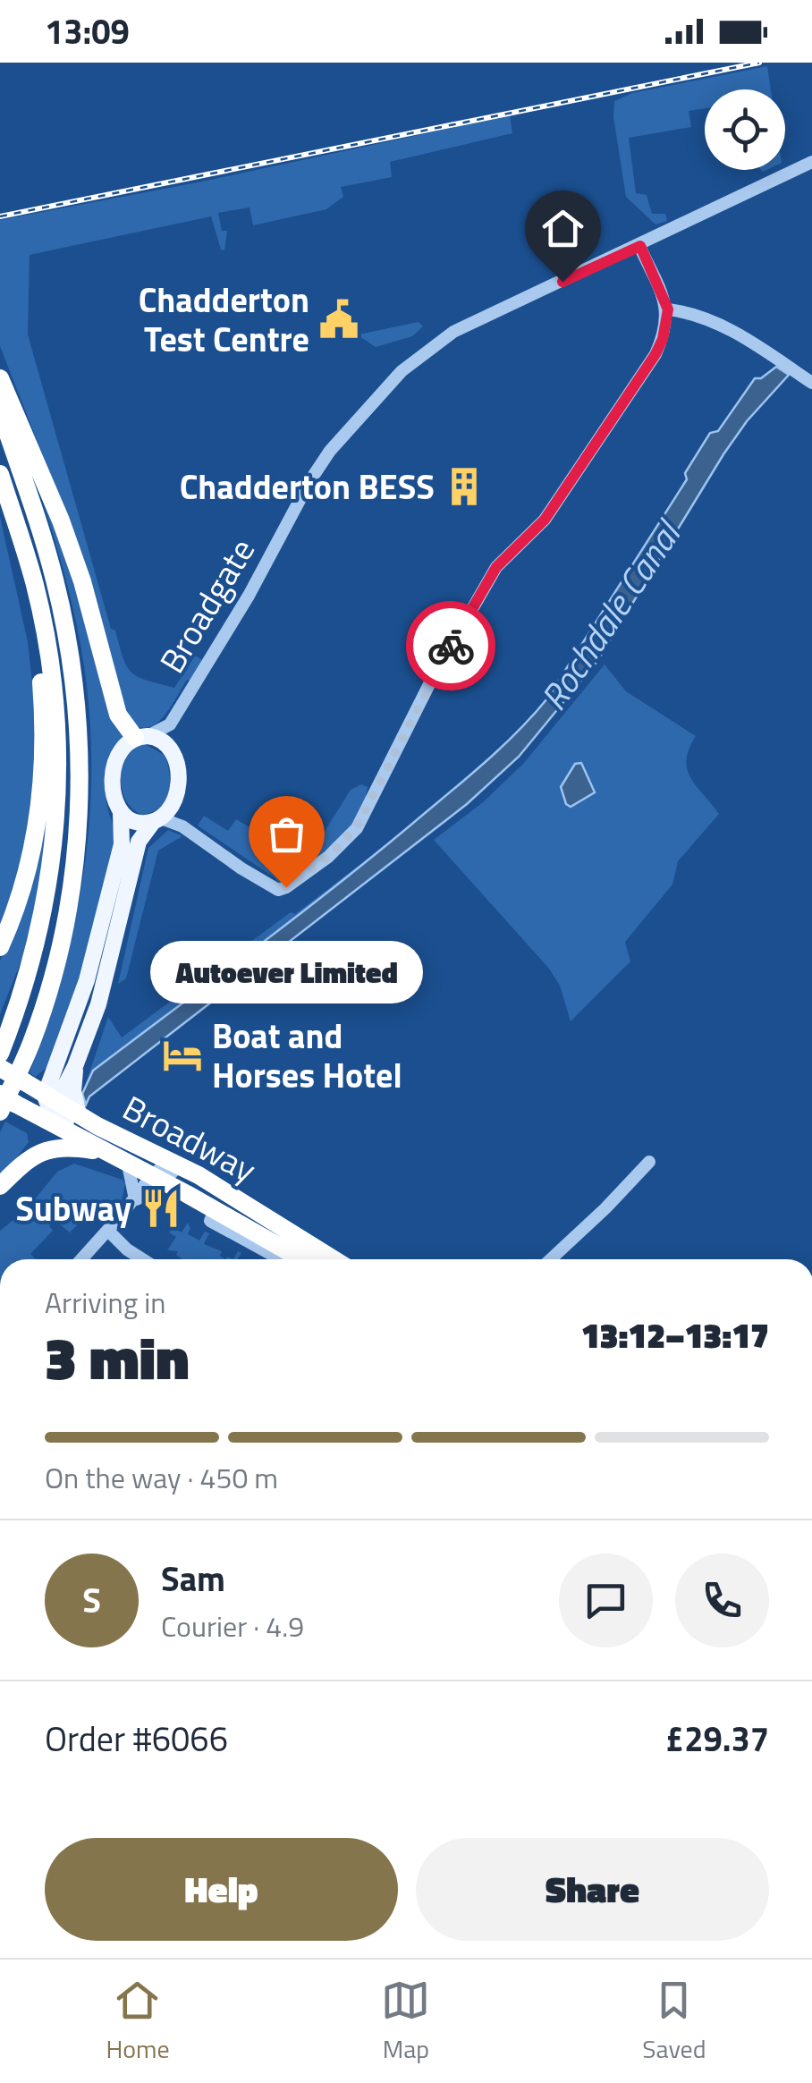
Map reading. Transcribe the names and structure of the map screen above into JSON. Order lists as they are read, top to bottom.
{
  "streets": {
    "highway": ["Broadway"],
    "main road": ["Broadgate"]
  },
  "water": ["Rochdale Canal"],
  "places": {
    "public building": ["Chadderton Test Centre"],
    "building": ["Chadderton BESS"],
    "other": ["Autoever Limited"],
    "hotel": ["Boat and Horses Hotel"],
    "restaurant": ["Subway"]
  },
  "page": {
    "status": "13:09",
    "bubble": "Autoever Limited",
    "heading": ["3 min", "Arriving in", "13:12–13:17"],
    "panel": [
      "Sam",
      "Courier · 4.9",
      "Order #6066",
      "£29.37"
    ],
    "bar": "On the way · 450 m",
    "round": "S",
    "buttons": ["Help", "Share"],
    "tabs": ["Home", "Map", "Saved"]
  }
}
